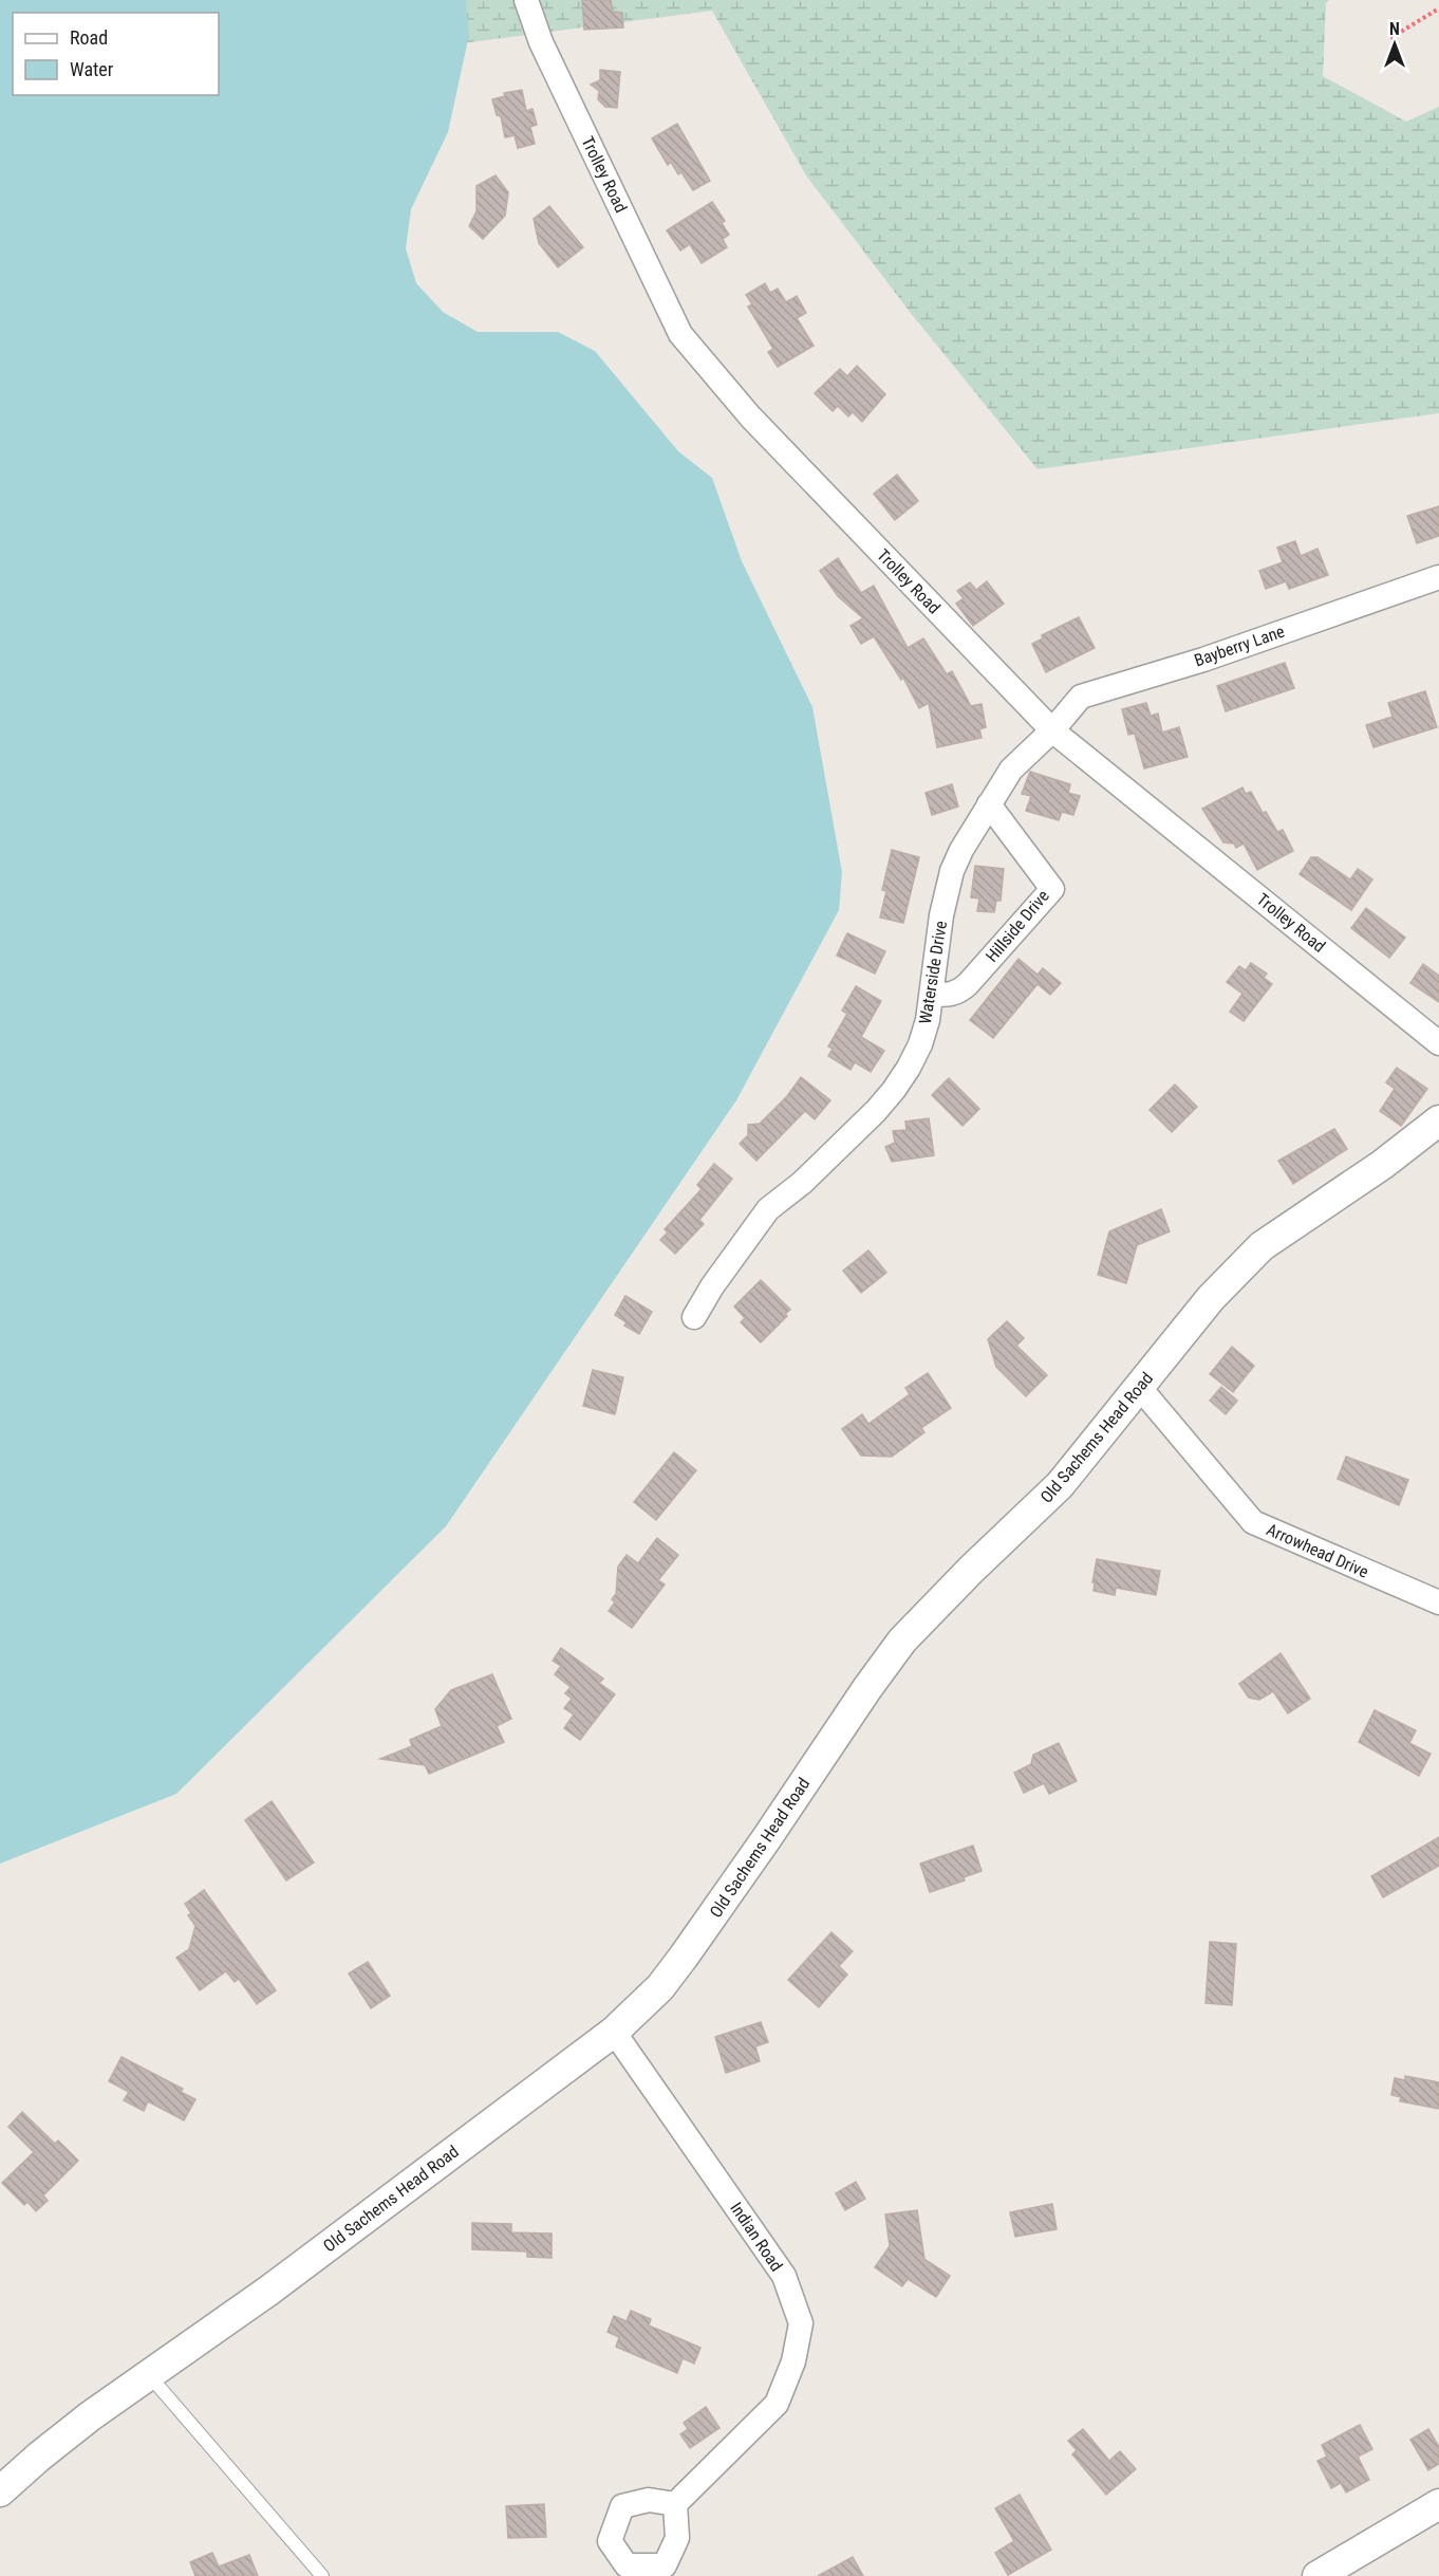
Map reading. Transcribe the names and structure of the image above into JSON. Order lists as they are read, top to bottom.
{
  "streets": {
    "street": [
      "Trolley Road",
      "Bayberry Lane",
      "Hillside Drive",
      "Waterside Drive",
      "Old Sachems Head Road",
      "Arrowhead Drive",
      "Indian Road"
    ]
  },
  "crossings": [
    ["Trolley Road", "Bayberry Lane"],
    ["Trolley Road", "Waterside Drive"],
    ["Bayberry Lane", "Waterside Drive"],
    ["Hillside Drive", "Waterside Drive"],
    ["Old Sachems Head Road", "Arrowhead Drive"],
    ["Old Sachems Head Road", "Indian Road"]
  ],
  "legend": ["Road", "Water"],
  "north": "top"
}
